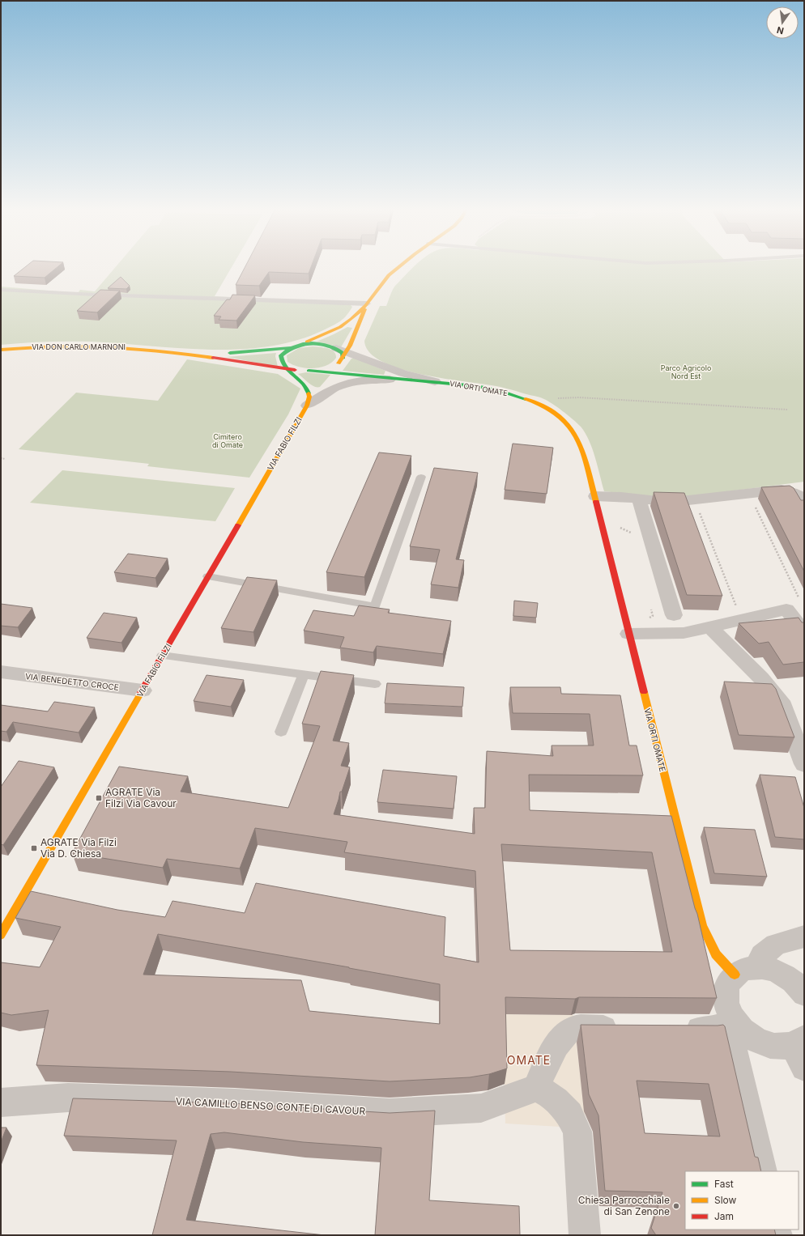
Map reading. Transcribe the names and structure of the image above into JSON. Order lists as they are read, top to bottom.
{
  "streets": {
    "street": [
      "VIA DON CARLO MARNONI",
      "VIA ORTI OMATE",
      "VIA FABIO FILZI",
      "VIA BENEDETTO CROCE",
      "VIA CAMILLO BENSO CONTE DI CAVOUR"
    ]
  },
  "crossings": [
    ["VIA DON CARLO MARNONI", "VIA ORTI OMATE"],
    ["VIA DON CARLO MARNONI", "VIA FABIO FILZI"],
    ["VIA ORTI OMATE", "VIA FABIO FILZI"],
    ["VIA FABIO FILZI", "VIA BENEDETTO CROCE"]
  ],
  "districts": ["OMATE"],
  "parks": ["Parco Agricolo Nord Est", "Cimitero di Omate"],
  "places": {
    "transit": ["AGRATE Via Filzi Via Cavour", "AGRATE Via Filzi Via D. Chiesa"],
    "other": ["Chiesa Parrocchiale di San Zenone"]
  },
  "legend": ["Fast", "Slow", "Jam"],
  "north": "bottom"
}
